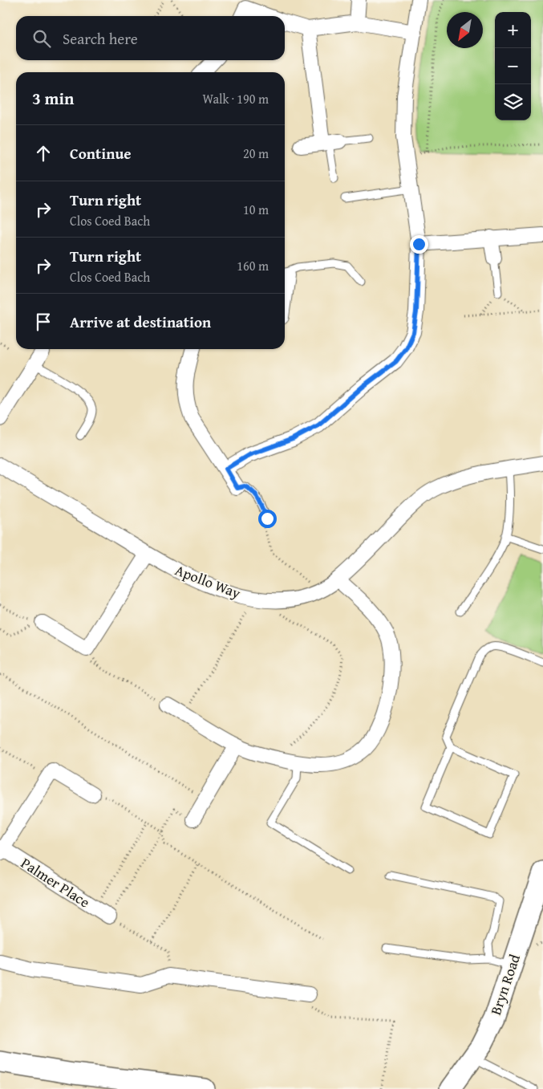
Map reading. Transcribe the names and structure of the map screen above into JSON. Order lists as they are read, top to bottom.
{
  "streets": {
    "street": ["Apollo Way", "Palmer Place", "Bryn Road"]
  },
  "north": "bottom left",
  "page": {
    "map_buttons": ["+", "−"],
    "search": "Search here",
    "heading": ["3 min", "Walk · 190 m"],
    "list": [
      ["Continue", "20 m"],
      ["Turn right", "Clos Coed Bach", "10 m"],
      ["Turn right", "Clos Coed Bach", "160 m"],
      "Arrive at destination"
    ]
  }
}
